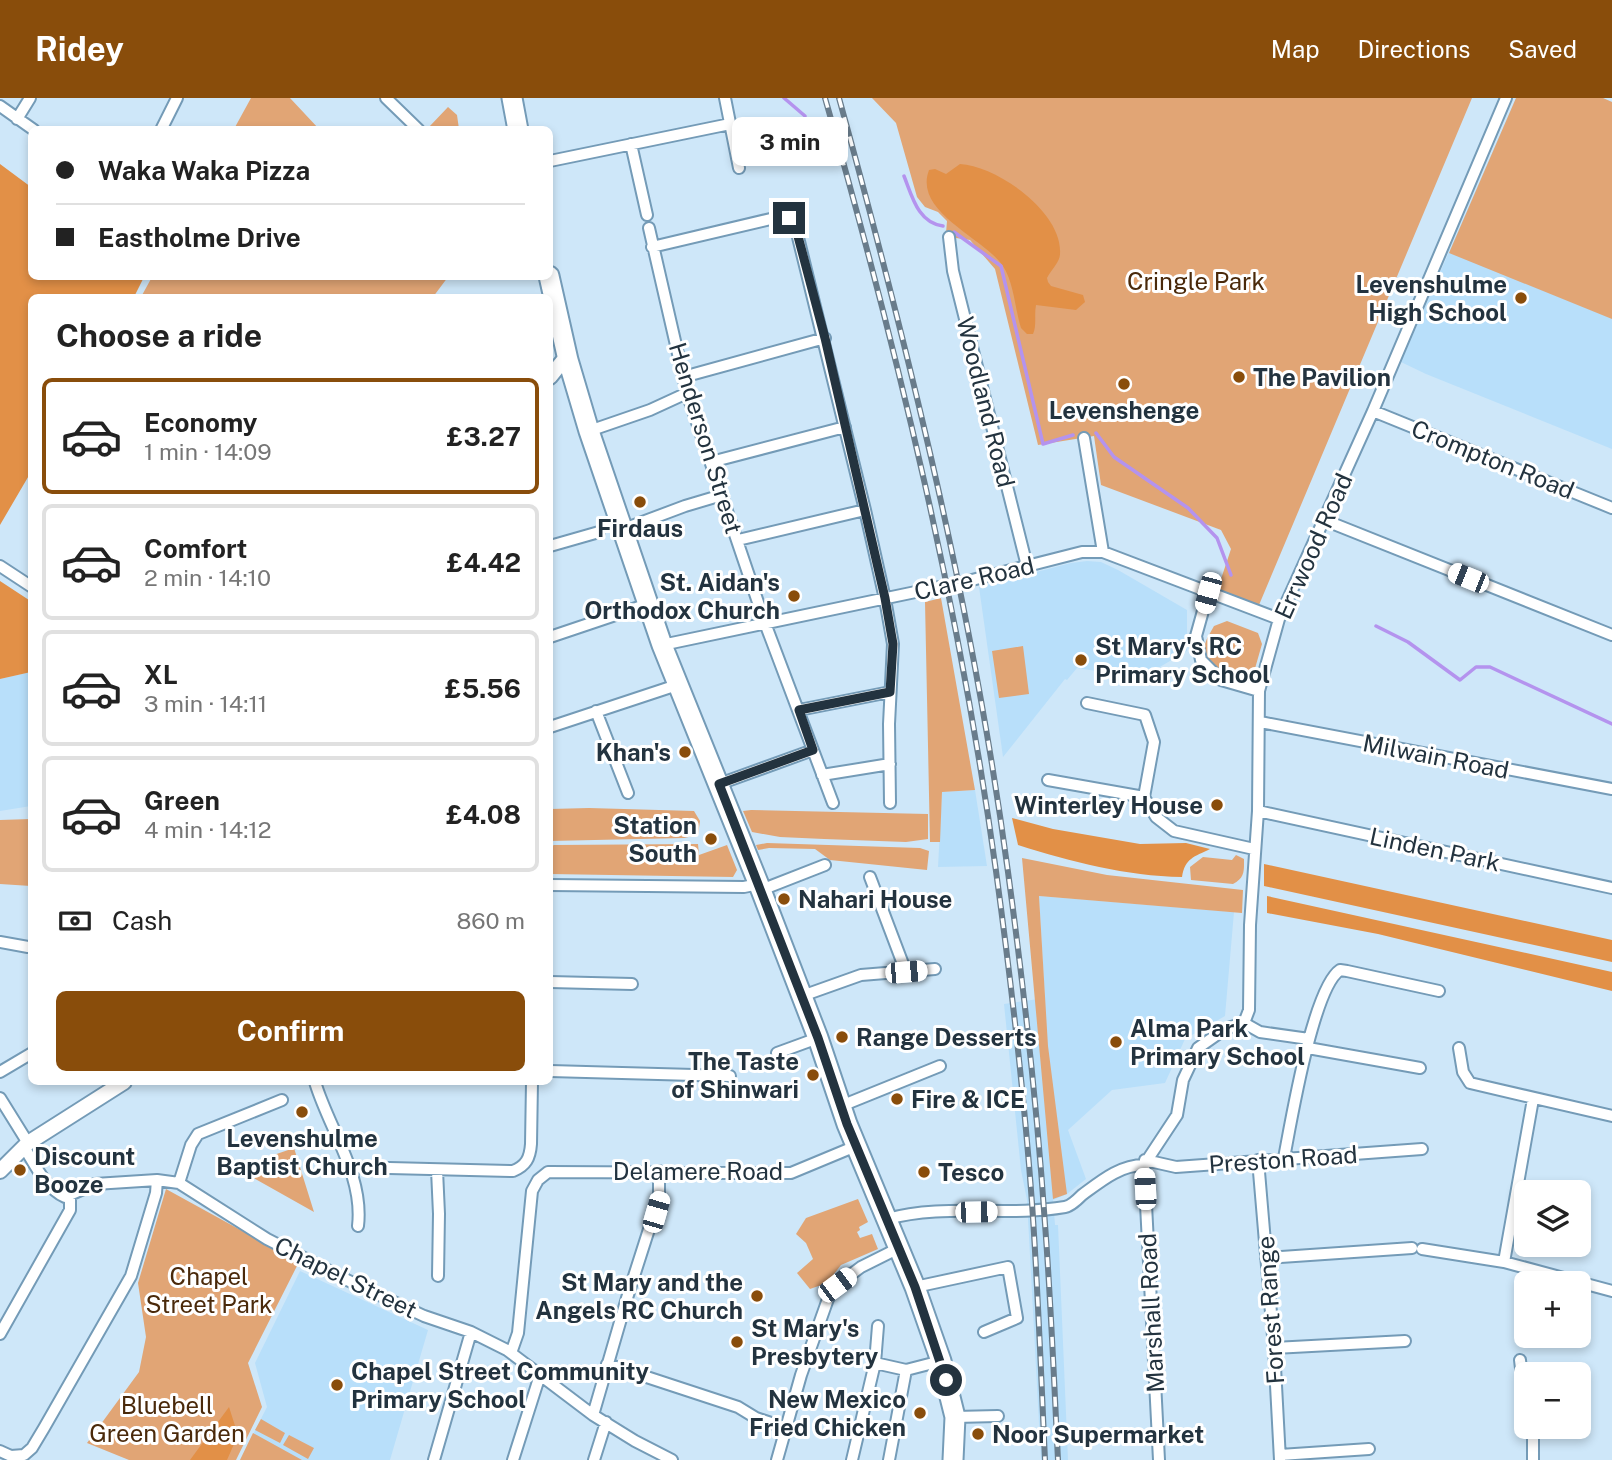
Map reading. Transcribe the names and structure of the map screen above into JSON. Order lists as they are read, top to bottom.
{
  "streets": {
    "street": [
      "Woodland Road",
      "Henderson Street",
      "Crompton Road",
      "Errwood Road",
      "Clare Road",
      "Milwain Road",
      "Linden Park",
      "Preston Road",
      "Delamere Road",
      "Chapel Street",
      "Forest Range",
      "Marshall Road"
    ]
  },
  "crossings": [
    ["Woodland Road", "Clare Road"],
    ["Henderson Street", "Clare Road"],
    ["Crompton Road", "Errwood Road"],
    ["Errwood Road", "Clare Road"],
    ["Errwood Road", "Milwain Road"],
    ["Errwood Road", "Linden Park"],
    ["Preston Road", "Forest Range"],
    ["Preston Road", "Marshall Road"],
    ["Delamere Road", "Chapel Street"]
  ],
  "parks": ["Cringle Park", "Chapel Street Park", "Bluebell Green Garden"],
  "places": [
    "Levenshulme High School",
    "The Pavilion",
    "Levenshenge",
    "Firdaus",
    "St. Aidan's Orthodox Church",
    "St Mary's RC Primary School",
    "Khan's",
    "Winterley House",
    "Station South",
    "Nahari House",
    "Range Desserts",
    "Alma Park Primary School",
    "The Taste of Shinwari",
    "Fire & ICE",
    "Levenshulme Baptist Church",
    "Discount Booze",
    "Tesco",
    "St Mary and the Angels RC Church",
    "St Mary's Presbytery",
    "Chapel Street Community Primary School",
    "New Mexico Fried Chicken",
    "Noor Supermarket"
  ],
  "page": {
    "header": "Ridey",
    "nav": ["Map", "Directions", "Saved"],
    "bubble": "3 min",
    "banner": ["Waka Waka Pizza", "Eastholme Drive"],
    "heading": "Choose a ride",
    "list": [
      {
        "name": "Economy",
        "note": "1 min · 14:09",
        "value": "£3.27"
      },
      {
        "name": "Comfort",
        "note": "2 min · 14:10",
        "value": "£4.42"
      },
      {
        "name": "XL",
        "note": "3 min · 14:11",
        "value": "£5.56"
      },
      {
        "name": "Green",
        "note": "4 min · 14:12",
        "value": "£4.08"
      }
    ],
    "pay": ["Cash", "860 m"],
    "buttons": "Confirm",
    "map_buttons": ["+", "−"]
  }
}
